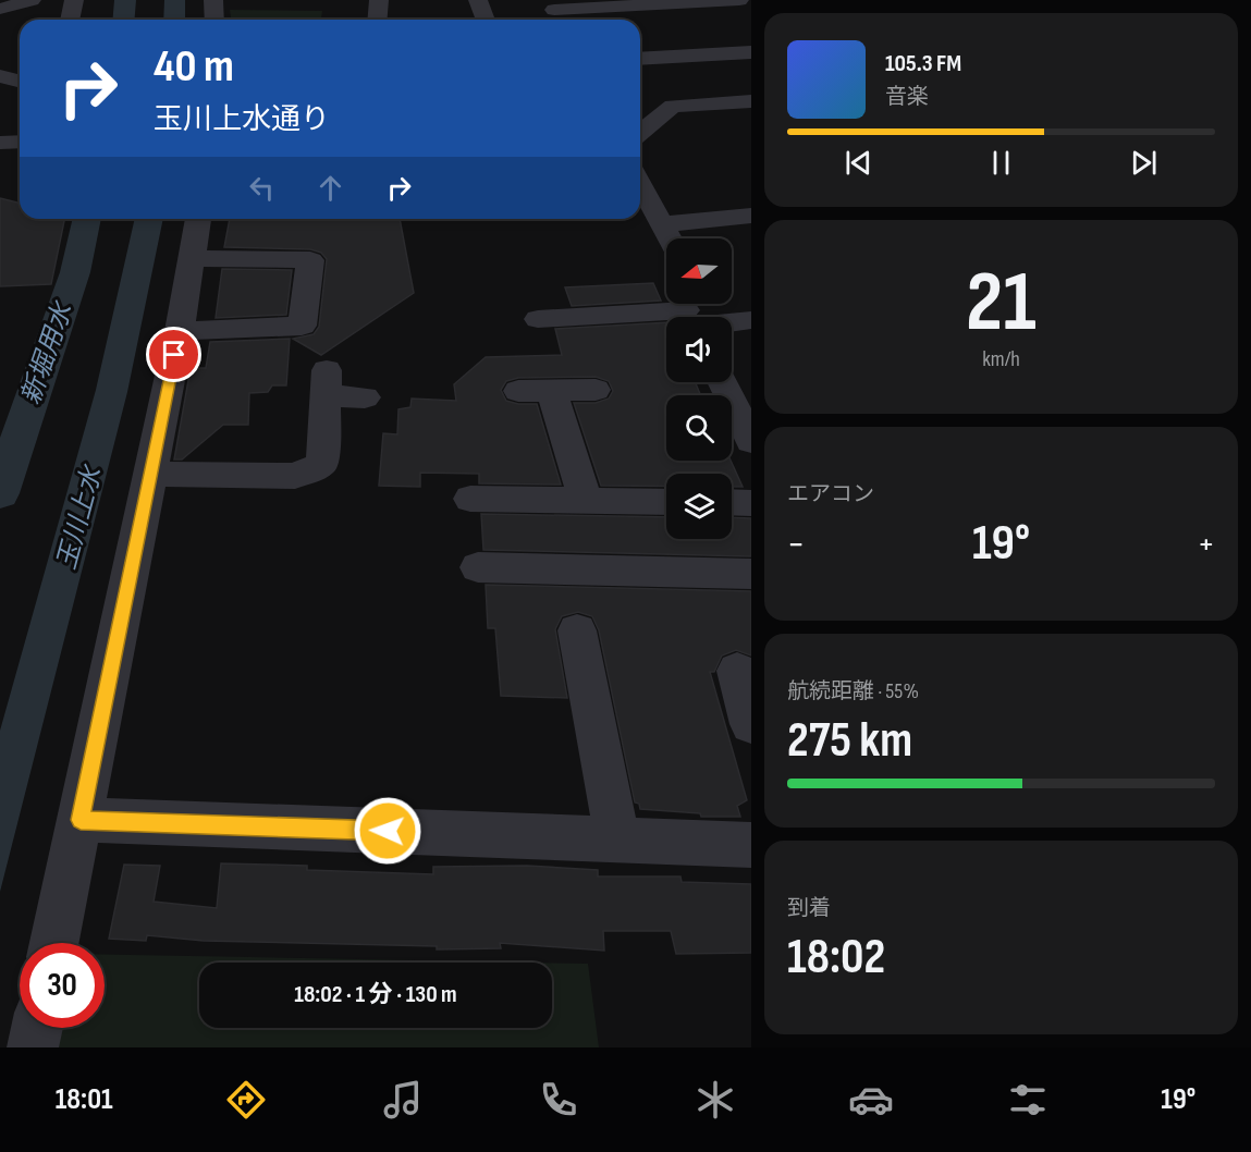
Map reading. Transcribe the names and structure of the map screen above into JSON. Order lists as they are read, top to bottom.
{
  "water": ["新堀用水", "玉川上水"],
  "north": "left",
  "page": {
    "turn": ["40 m", "玉川上水通り"],
    "song": ["105.3 FM", "音楽"],
    "tile": [
      ["21", "km/h"],
      "エアコン",
      ["航続距離 · 55%", "275 km"],
      ["到着", "18:02"]
    ],
    "heat": ["−", "19°", "+"],
    "limit": "30",
    "trip": "18:02 · 1 分 · 130 m",
    "tabs": ["18:01", "19°"]
  }
}
